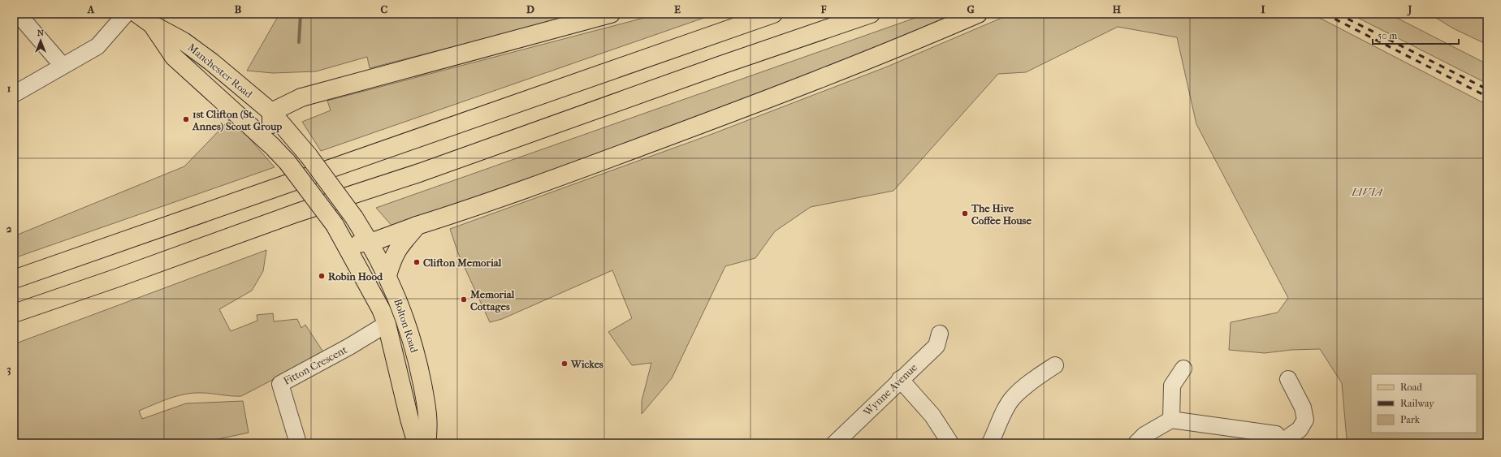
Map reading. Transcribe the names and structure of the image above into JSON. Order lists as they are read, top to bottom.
{
  "streets": {
    "main road": ["Manchester Road", "Bolton Road"],
    "street": ["Fitton Crescent", "Wynne Avenue"]
  },
  "crossings": [
    ["Manchester Road", "Bolton Road"],
    ["Bolton Road", "Fitton Crescent"]
  ],
  "parks": ["LIVIA"],
  "places": [
    "1st Clifton (St. Annes) Scout Group",
    "The Hive Coffee House",
    "Clifton Memorial",
    "Robin Hood",
    "Memorial Cottages",
    "Wickes"
  ],
  "legend": ["Road", "Railway", "Park"],
  "scale_bar": "50 m",
  "north": "top",
  "grid": {
    "columns": [
      "A",
      "B",
      "C",
      "D",
      "E",
      "F",
      "G",
      "H",
      "I",
      "J"
    ],
    "rows": ["1", "2", "3"]
  }
}
